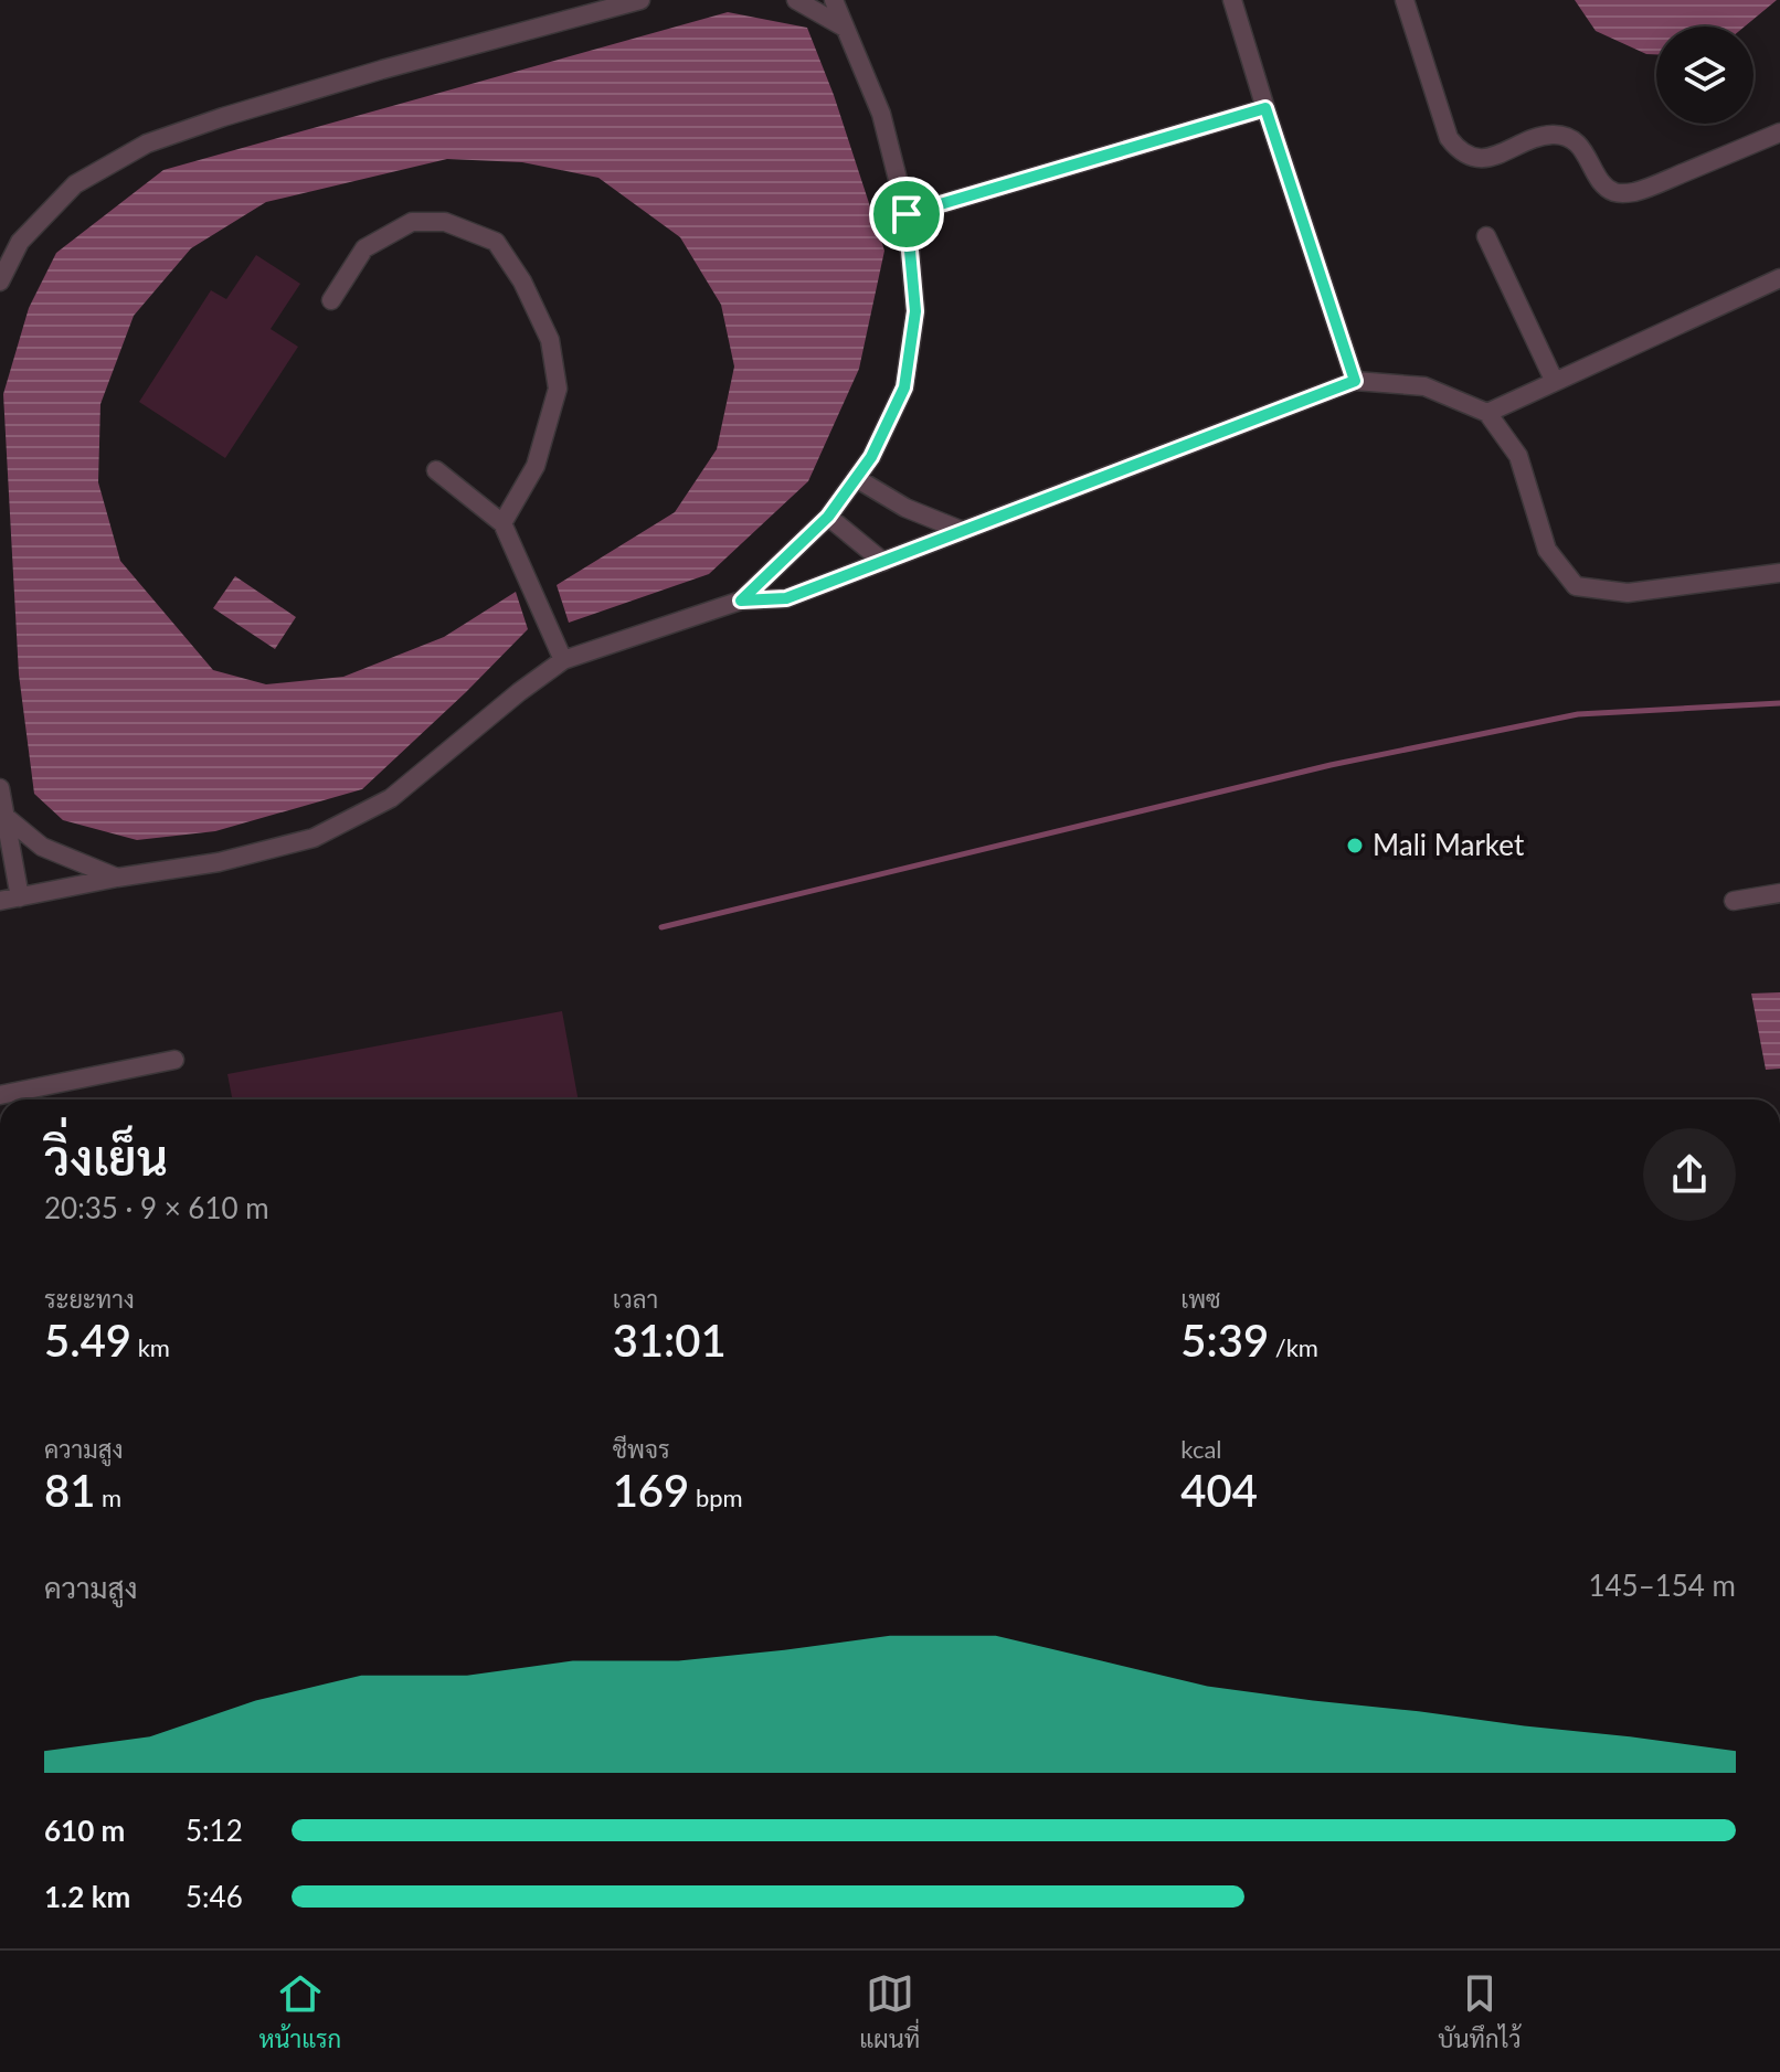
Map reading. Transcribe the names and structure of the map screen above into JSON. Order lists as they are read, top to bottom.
{
  "places": ["Mali Market"],
  "page": {
    "heading": ["วิ่งเย็น", "20:35 · 9 × 610 m"],
    "stats": [
      ["ระยะทาง", "5.49 km"],
      ["เวลา", "31:01"],
      ["เพซ", "5:39 /km"],
      ["ความสูง", "81 m"],
      ["ชีพจร", "169 bpm"],
      ["kcal", "404"]
    ],
    "chart": ["ความสูง", "145–154 m"],
    "list": [
      {
        "name": "610 m",
        "note": "5:12"
      },
      {
        "name": "1.2 km",
        "note": "5:46"
      }
    ],
    "tabs": ["หน้าแรก", "แผนที่", "บันทึกไว้"]
  }
}
